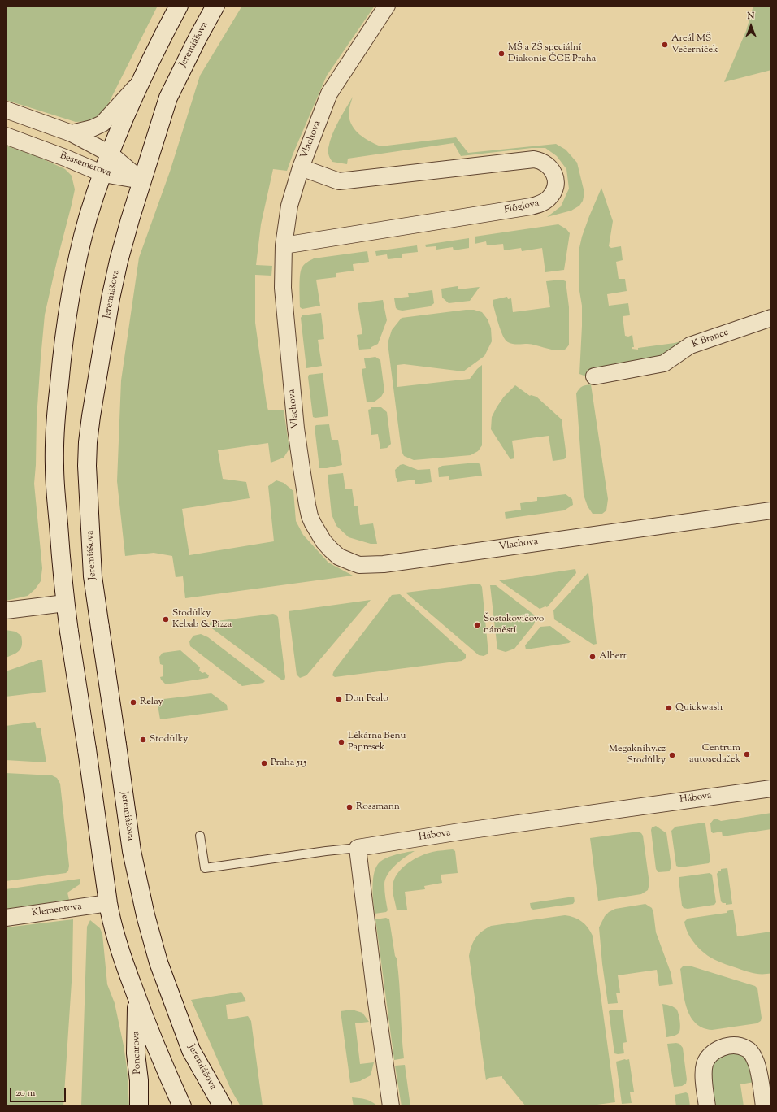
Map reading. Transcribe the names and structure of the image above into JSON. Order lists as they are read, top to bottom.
{
  "streets": {
    "main road": ["Jeremiášova", "Poncarova"],
    "street": [
      "Vlachova",
      "Bessemerova",
      "Flöglova",
      "K Brance",
      "Hábova",
      "Klementova"
    ]
  },
  "crossings": [
    ["Jeremiášova", "Bessemerova"],
    ["Vlachova", "Flöglova"]
  ],
  "places": [
    "Areál MŠ Večerníček",
    "MŠ a ZŠ speciální Diakonie ČCE Praha",
    "Stodůlky Kebab & Pizza",
    "Šostakovičovo náměstí",
    "Albert",
    "Don Pealo",
    "Relay",
    "Quickwash",
    "Stodůlky",
    "Lékárna Benu Papresek",
    "Centrum autosedaček",
    "Megaknihy.cz Stodůlky",
    "Praha 515",
    "Rossmann"
  ],
  "scale_bar": "20 m",
  "north": "top"
}
